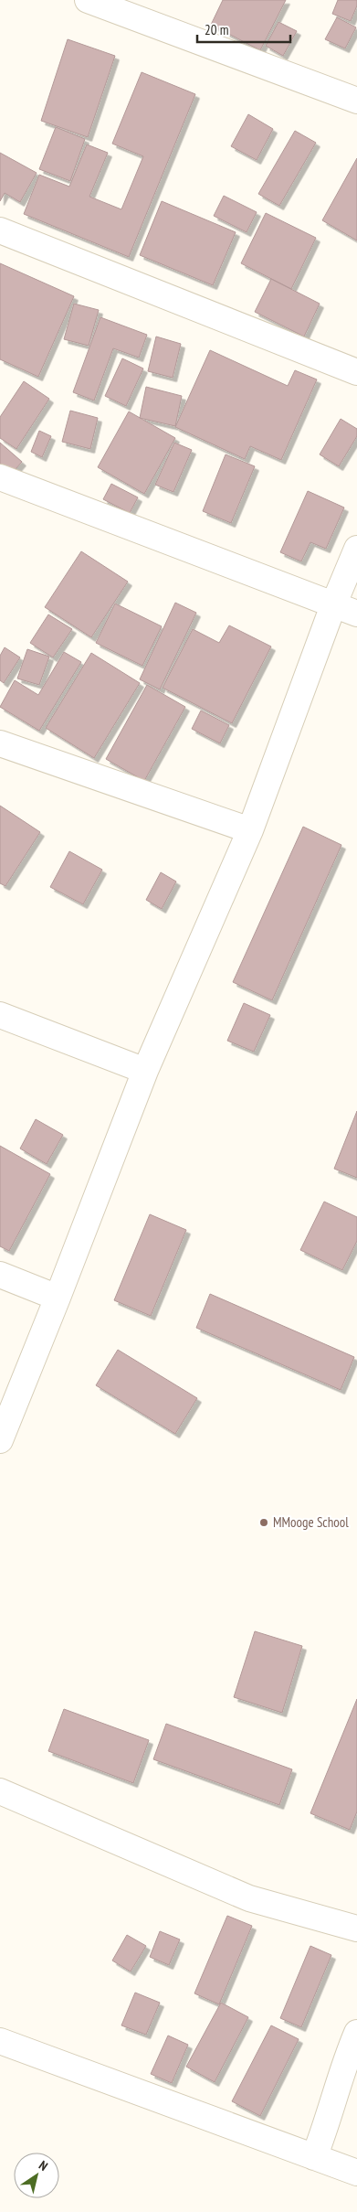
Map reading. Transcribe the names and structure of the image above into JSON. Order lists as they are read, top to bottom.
{
  "places": ["MMooge School"],
  "scale_bar": "20 m",
  "north": "top right"
}
